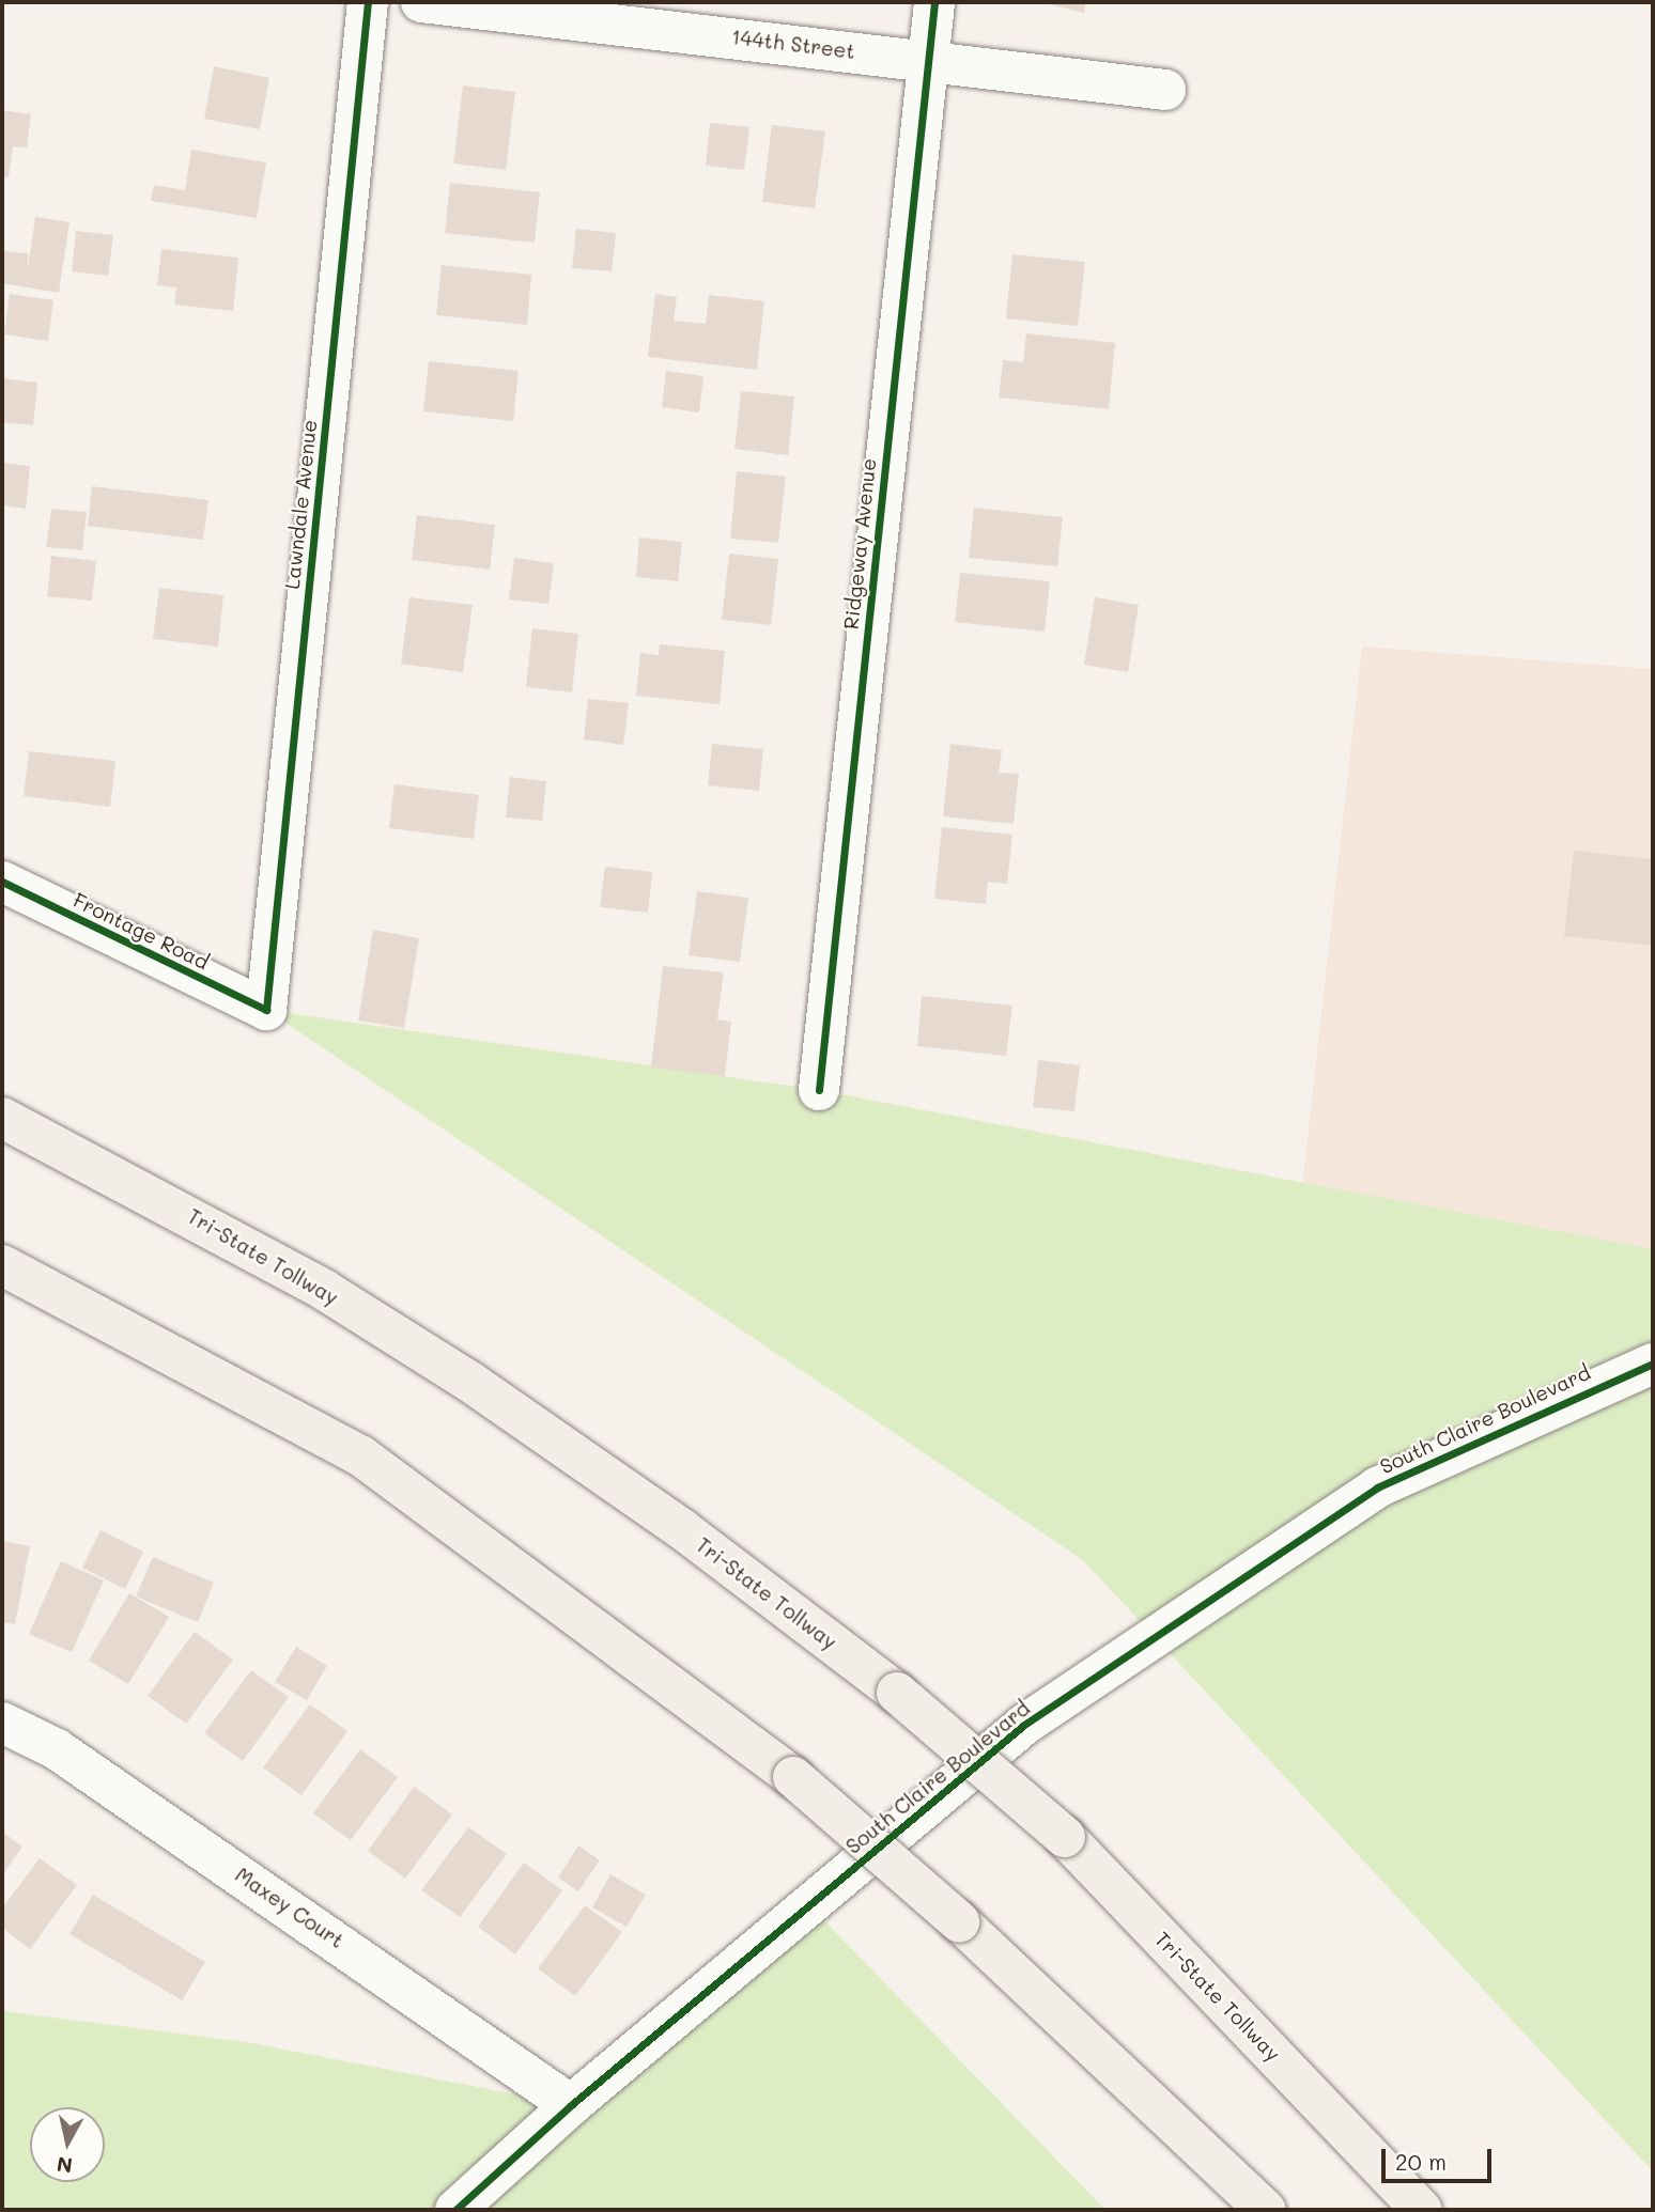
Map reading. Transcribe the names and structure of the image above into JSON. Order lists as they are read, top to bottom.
{
  "streets": {
    "highway": ["Tri-State Tollway"],
    "street": [
      "144th Street",
      "Lawndale Avenue",
      "Ridgeway Avenue",
      "Frontage Road",
      "South Claire Boulevard",
      "Maxey Court"
    ]
  },
  "crossings": [
    ["144th Street", "Ridgeway Avenue"],
    ["Lawndale Avenue", "Frontage Road"],
    ["South Claire Boulevard", "Maxey Court"]
  ],
  "scale_bar": "20 m",
  "north": "bottom"
}
